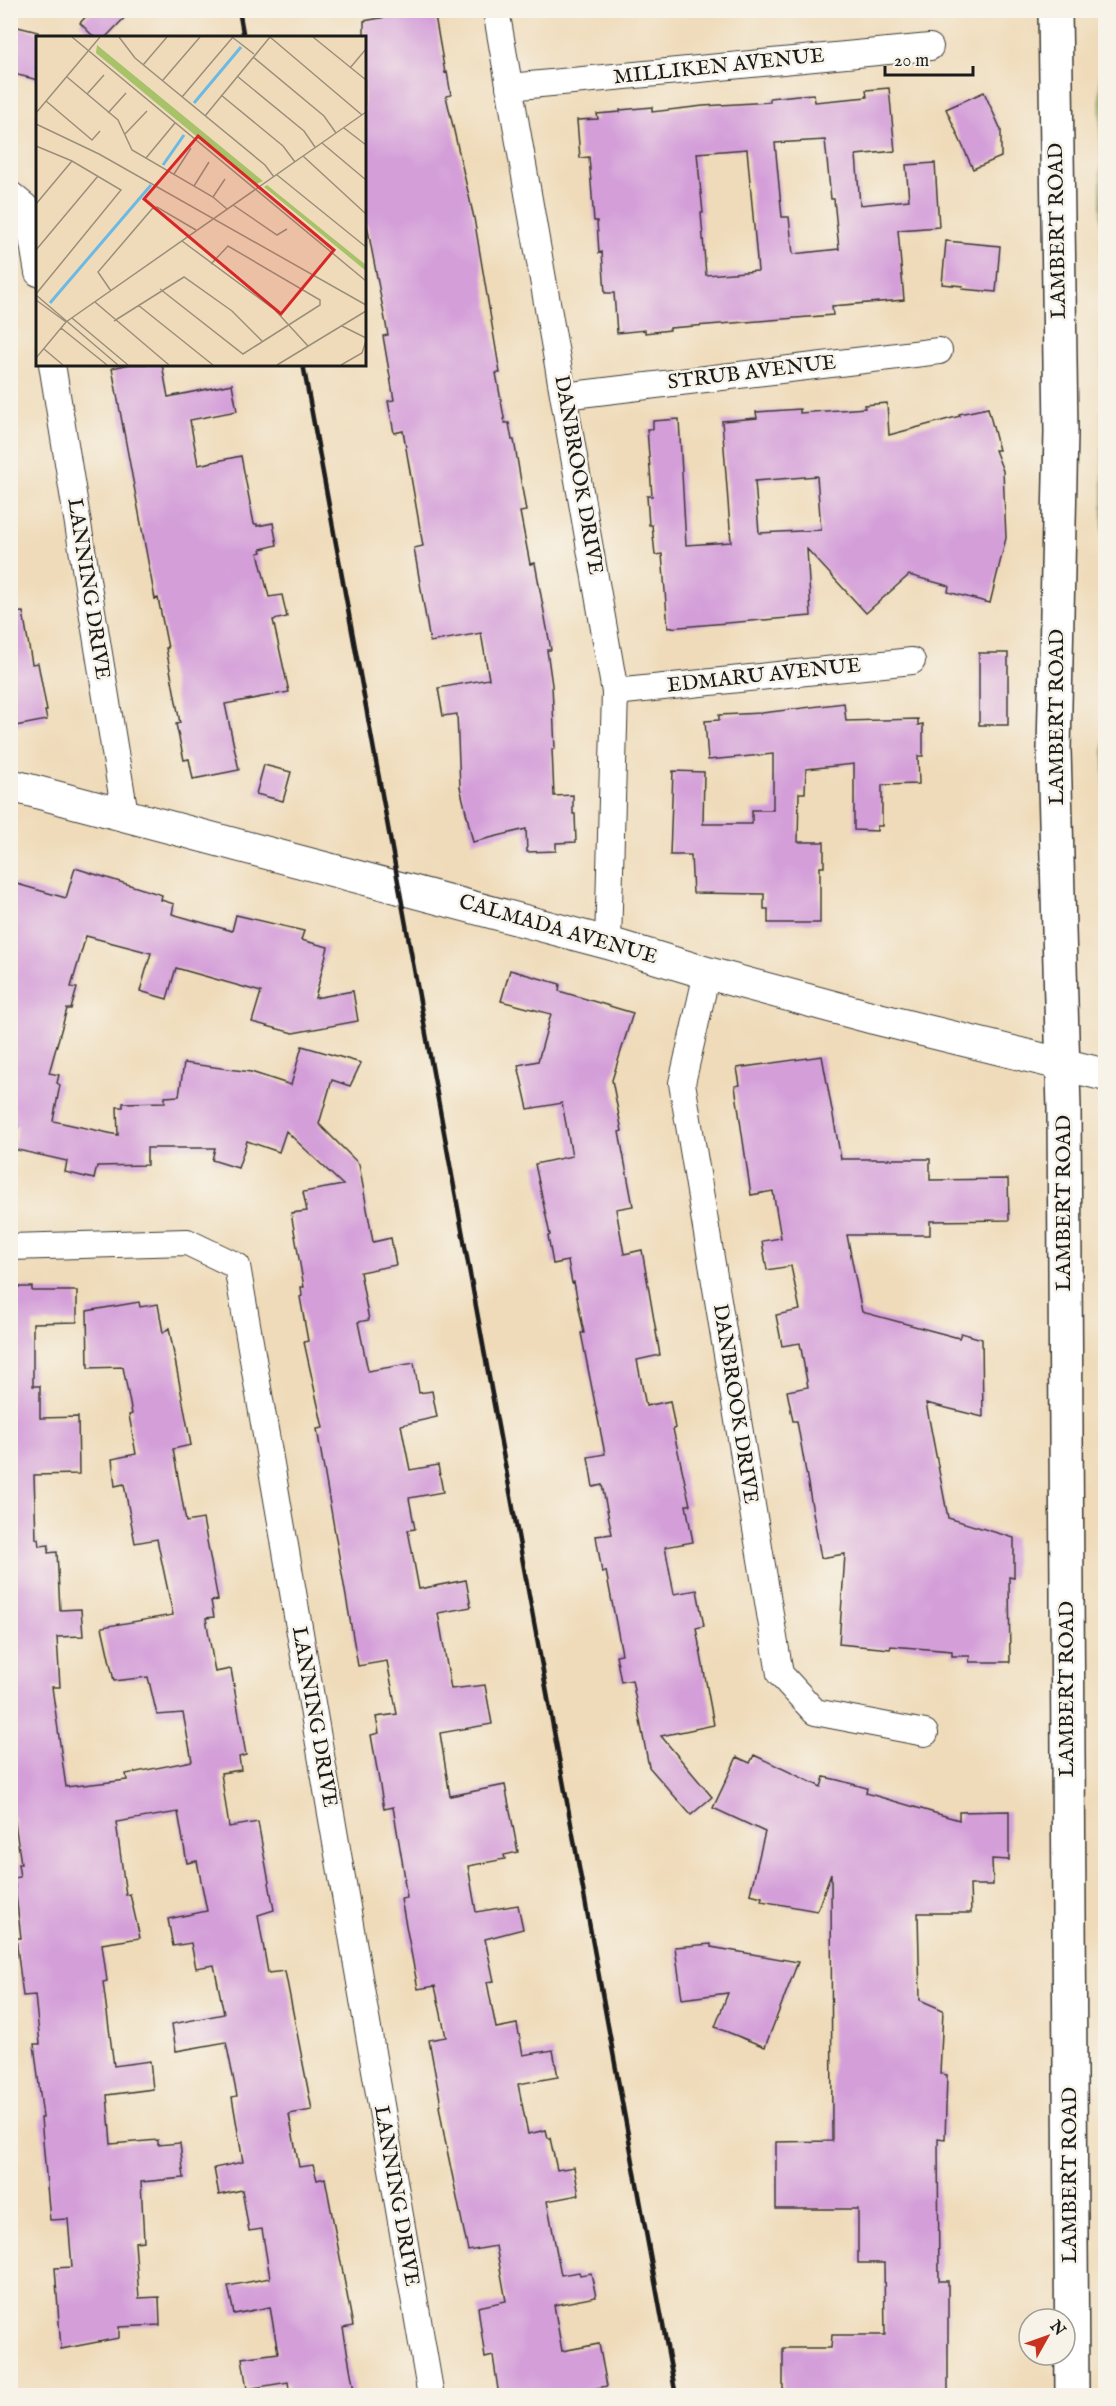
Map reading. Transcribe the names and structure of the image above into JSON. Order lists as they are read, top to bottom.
{
  "streets": {
    "main road": ["LAMBERT ROAD"],
    "street": [
      "MILLIKEN AVENUE",
      "STRUB AVENUE",
      "DANBROOK DRIVE",
      "LANNING DRIVE",
      "EDMARU AVENUE",
      "CALMADA AVENUE"
    ]
  },
  "crossings": [
    ["MILLIKEN AVENUE", "DANBROOK DRIVE"],
    ["LAMBERT ROAD", "CALMADA AVENUE"],
    ["STRUB AVENUE", "DANBROOK DRIVE"],
    ["DANBROOK DRIVE", "EDMARU AVENUE"],
    ["DANBROOK DRIVE", "CALMADA AVENUE"],
    ["LANNING DRIVE", "CALMADA AVENUE"]
  ],
  "scale_bar": "20 m",
  "north": "top right"
}
